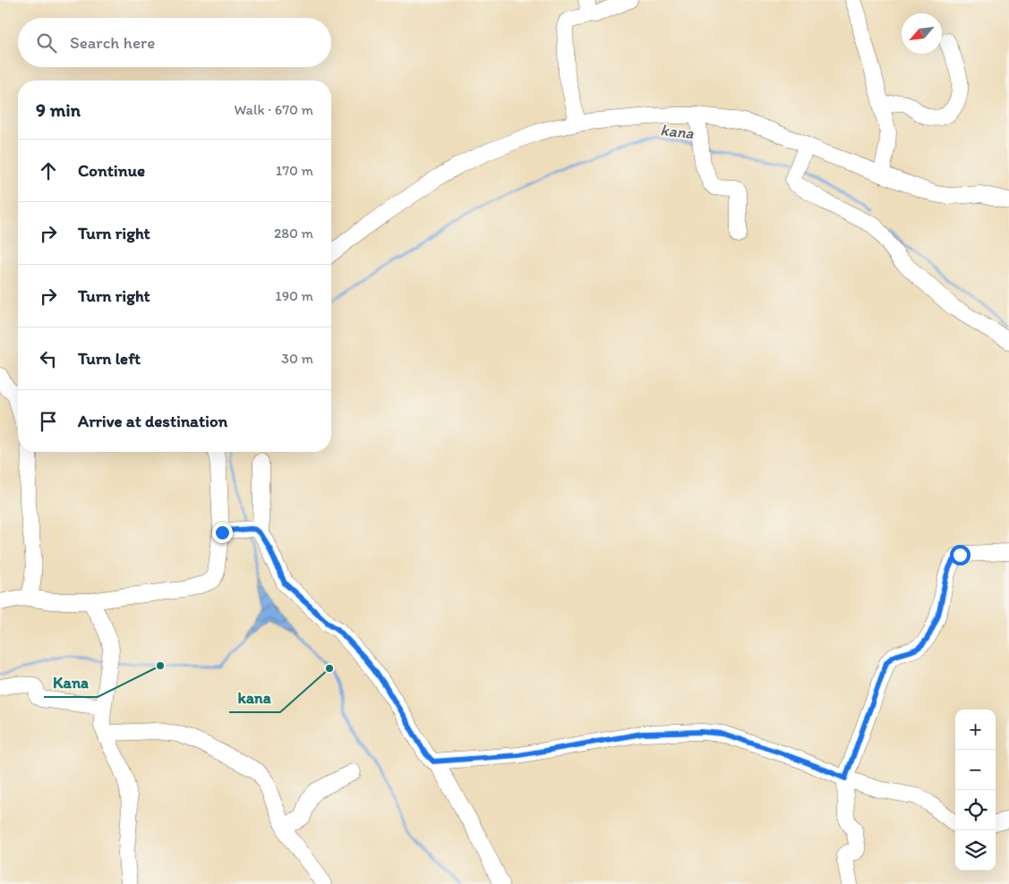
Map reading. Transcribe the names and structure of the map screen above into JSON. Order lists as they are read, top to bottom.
{
  "water": ["kana"],
  "places": ["Kana", "kana"],
  "north": "bottom left",
  "page": {
    "search": "Search here",
    "heading": ["9 min", "Walk · 670 m"],
    "list": [
      ["Continue", "170 m"],
      ["Turn right", "280 m"],
      ["Turn right", "190 m"],
      ["Turn left", "30 m"],
      "Arrive at destination"
    ],
    "map_buttons": ["+", "−"]
  }
}
